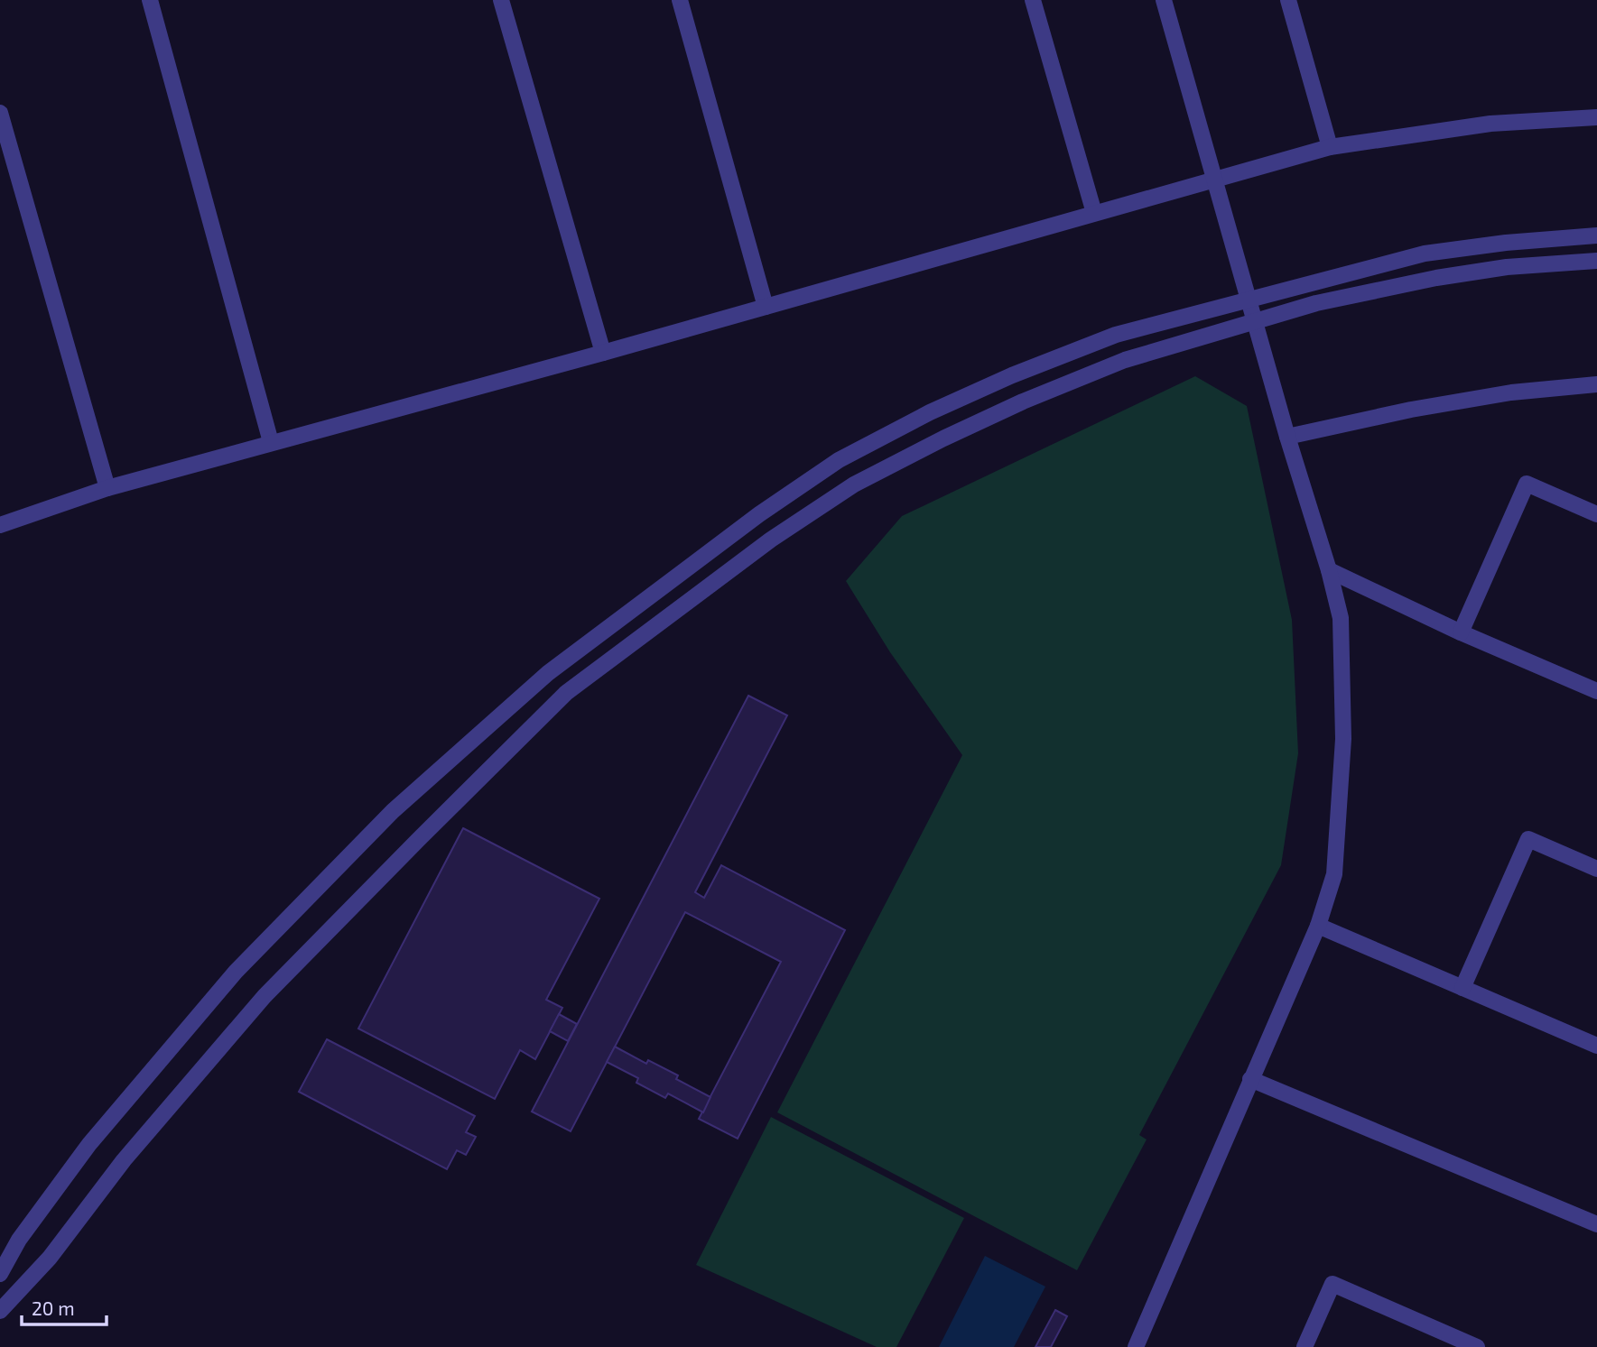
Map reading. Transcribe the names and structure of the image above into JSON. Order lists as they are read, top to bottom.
{
  "scale_bar": "20 m"
}
